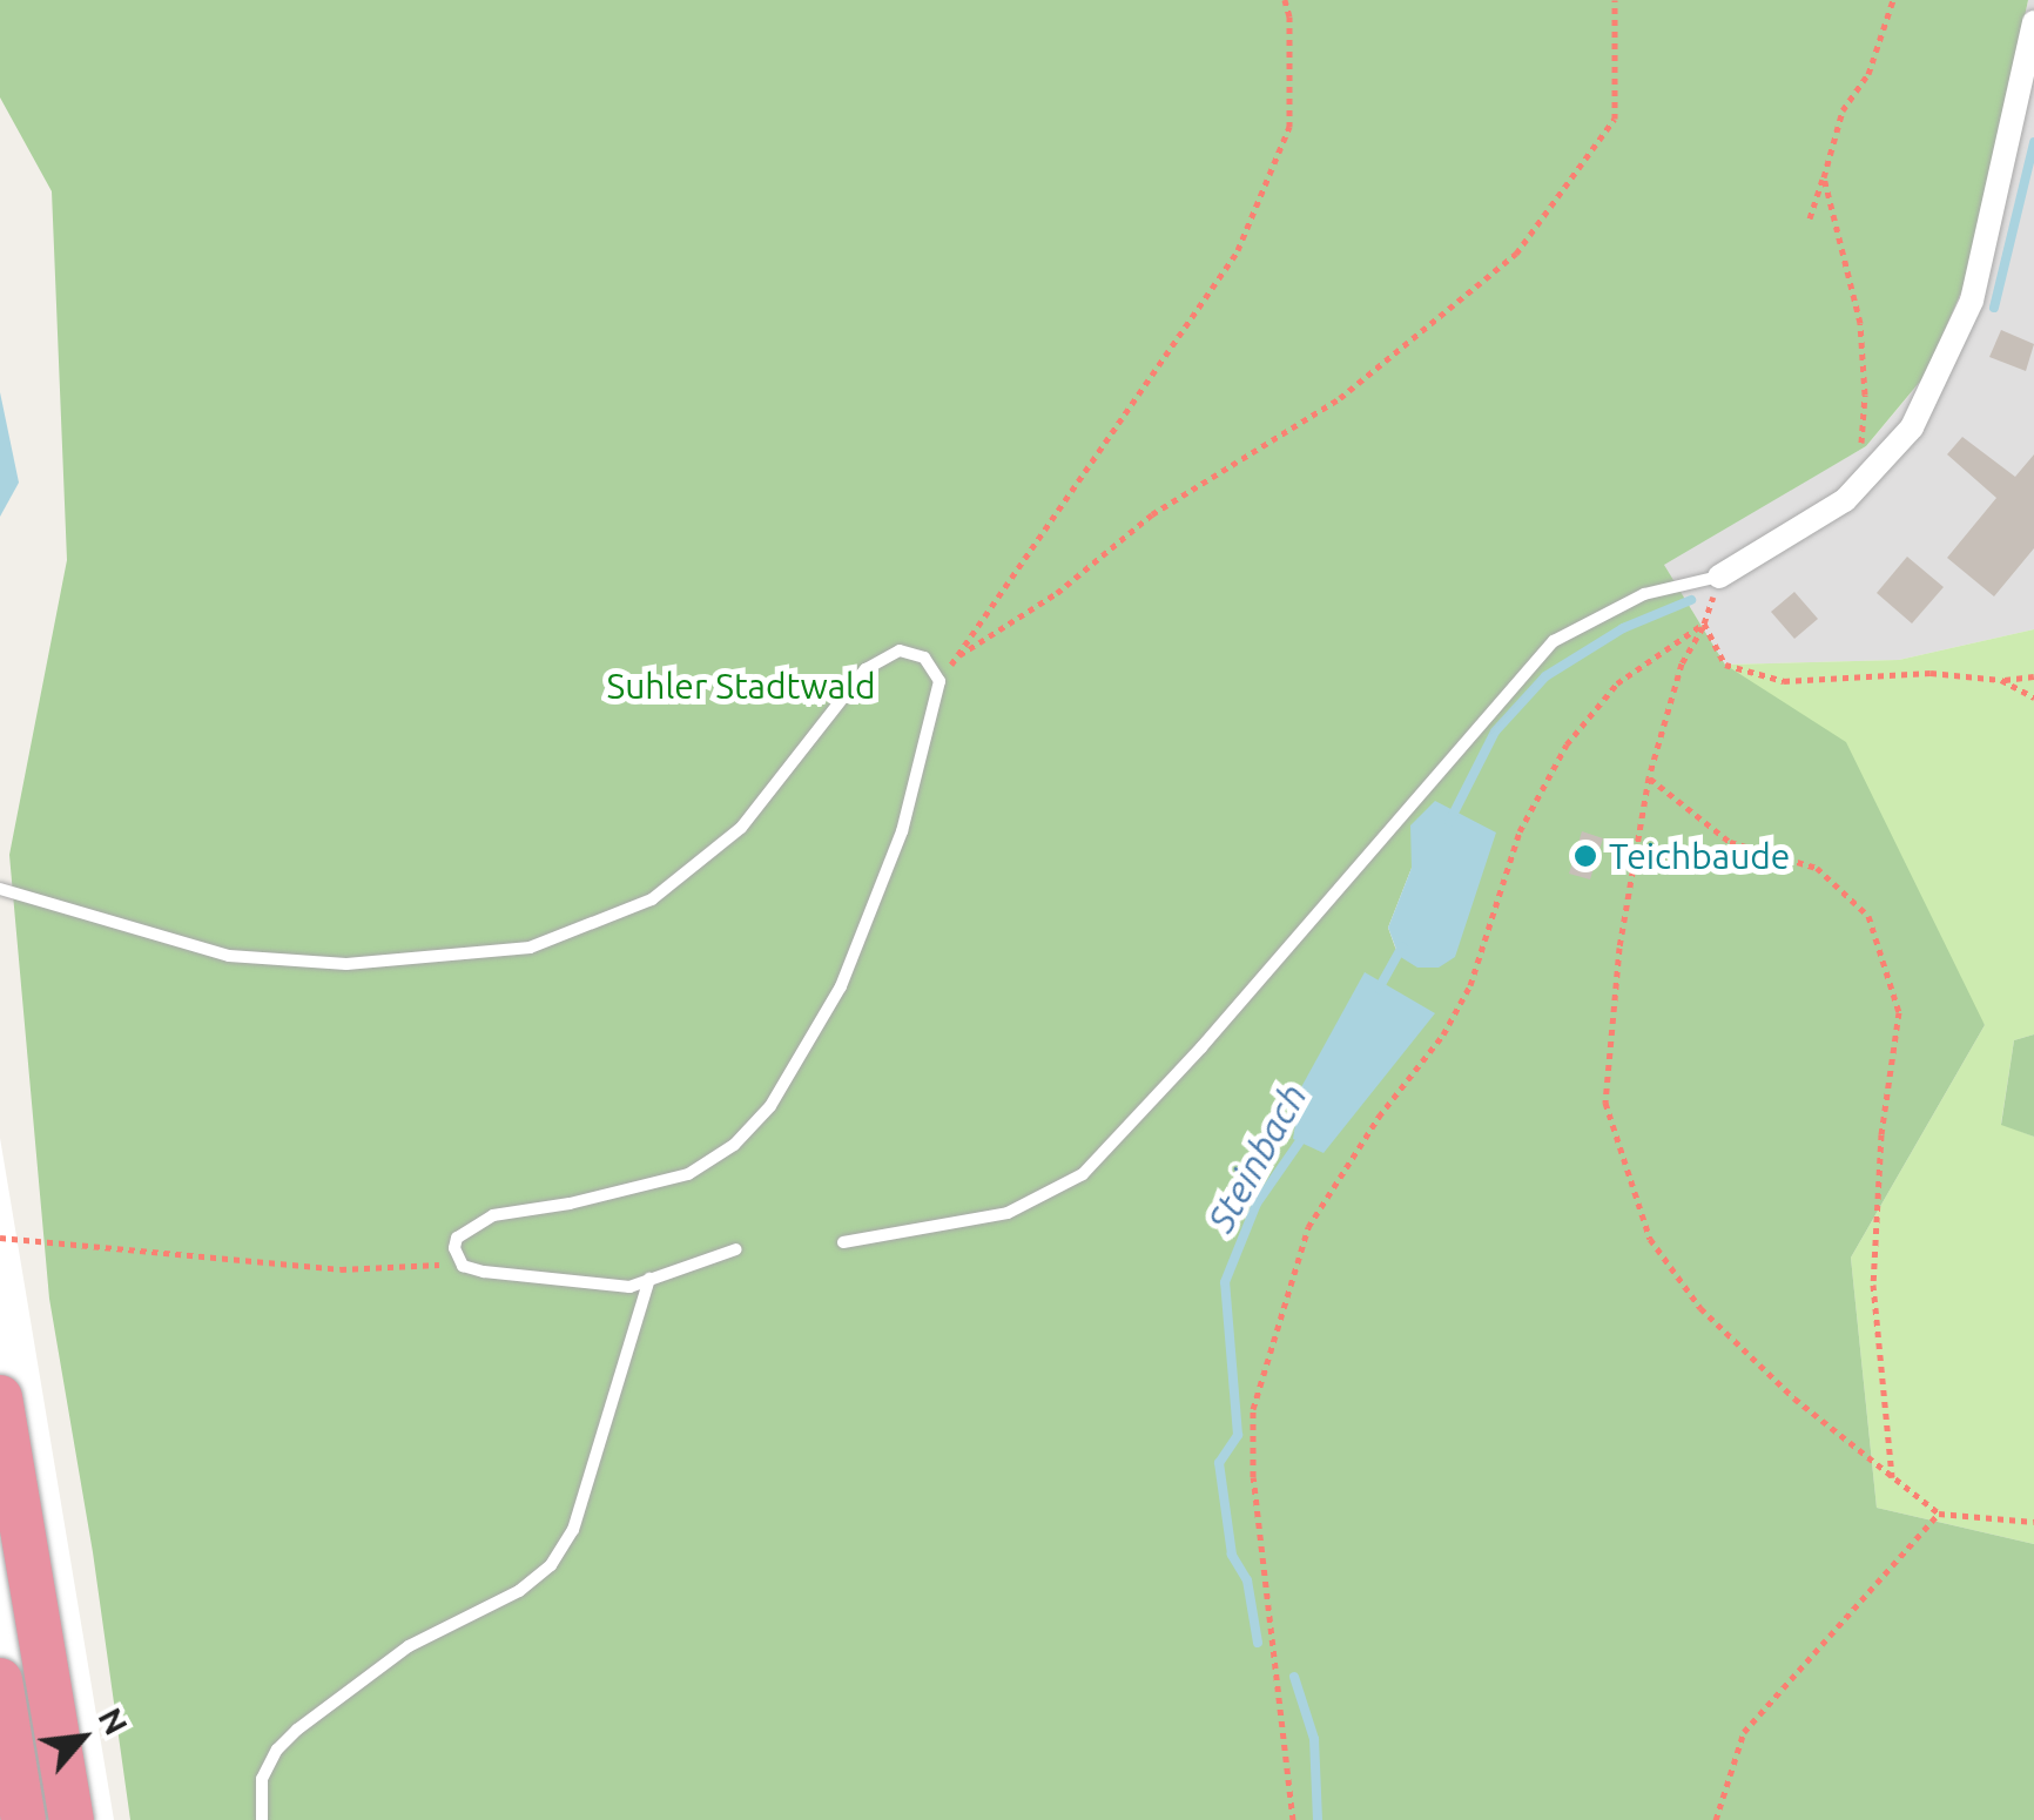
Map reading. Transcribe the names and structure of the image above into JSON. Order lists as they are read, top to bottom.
{
  "water": ["Steinbach"],
  "parks": ["Suhler Stadtwald"],
  "places": ["Teichbaude"],
  "north": "top right"
}
